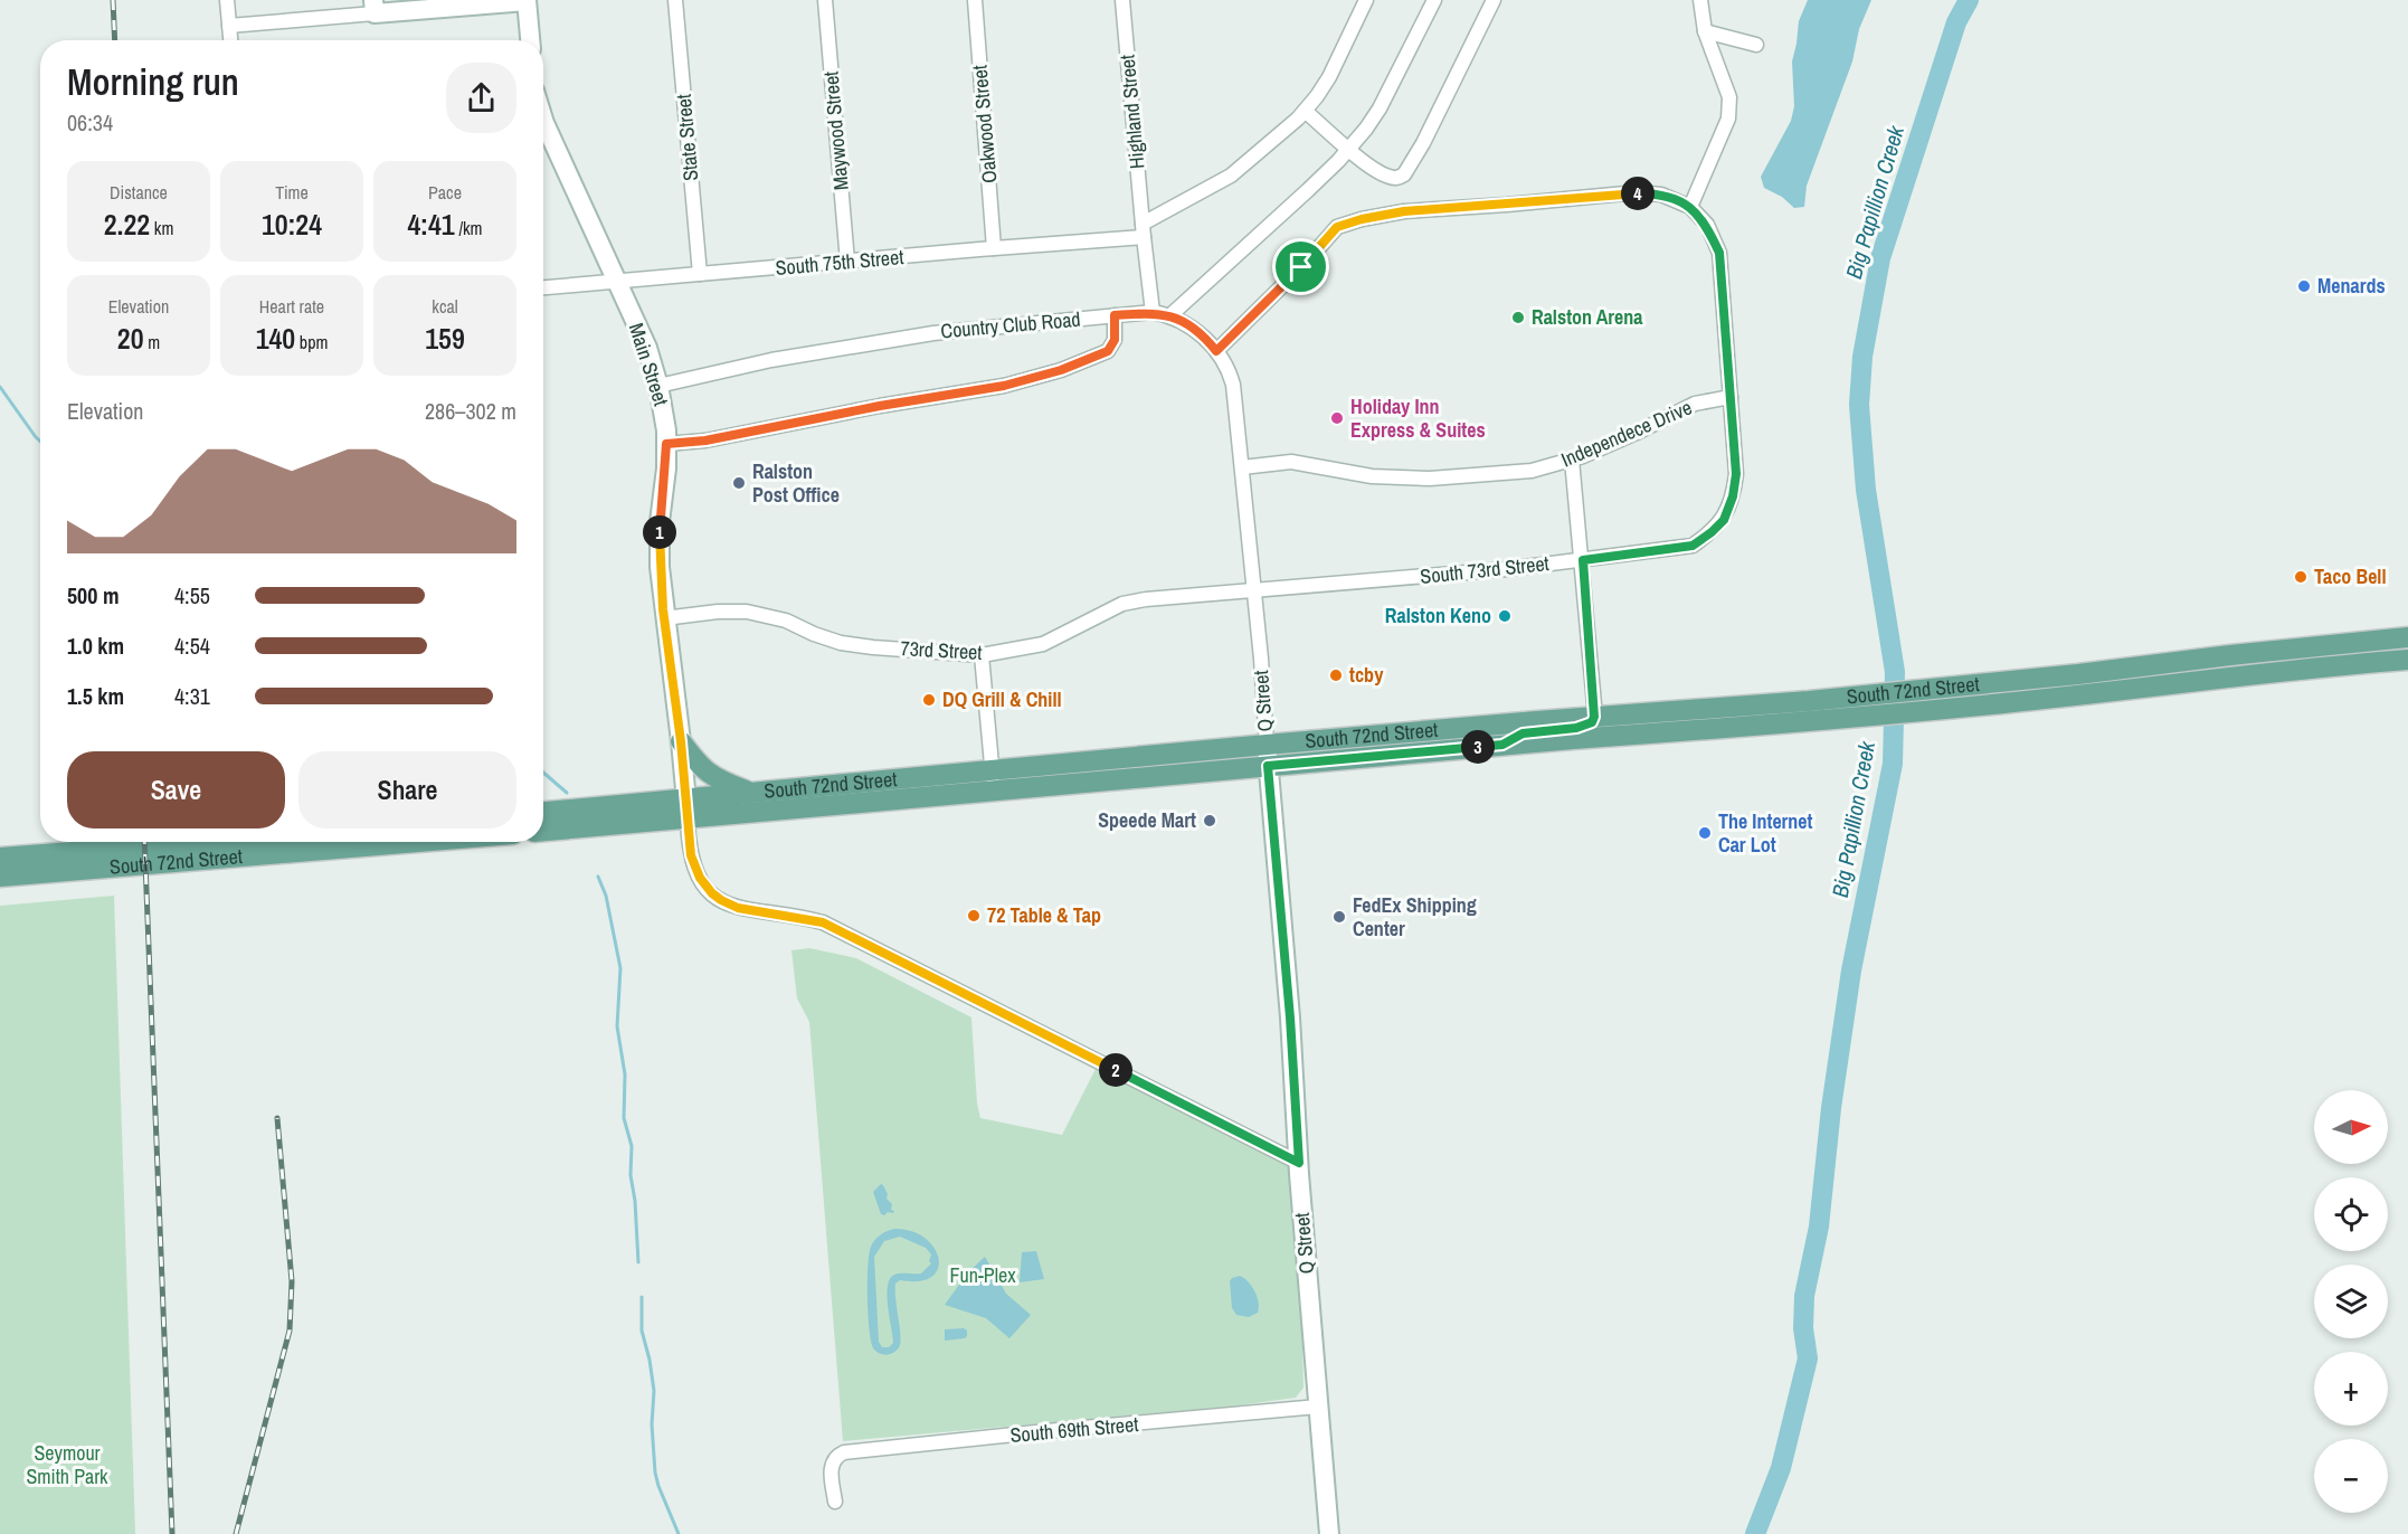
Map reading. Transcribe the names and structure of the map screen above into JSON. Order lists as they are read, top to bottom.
{
  "streets": {
    "main road": ["Main Street", "South 72nd Street", "Q Street"],
    "street": [
      "Highland Street",
      "Oakwood Street",
      "Maywood Street",
      "State Street",
      "South 75th Street",
      "Country Club Road",
      "Independece Drive",
      "South 73rd Street",
      "73rd Street",
      "South 69th Street"
    ]
  },
  "crossings": [
    ["Highland Street", "South 75th Street"],
    ["Oakwood Street", "South 75th Street"],
    ["Maywood Street", "South 75th Street"],
    ["State Street", "South 75th Street"],
    ["South 75th Street", "Main Street"],
    ["Country Club Road", "Main Street"],
    ["Country Club Road", "Q Street"],
    ["Main Street", "73rd Street"],
    ["Main Street", "South 72nd Street"],
    ["Independece Drive", "South 73rd Street"],
    ["Independece Drive", "Q Street"],
    ["South 73rd Street", "73rd Street"],
    ["South 73rd Street", "Q Street"],
    ["73rd Street", "Q Street"],
    ["South 72nd Street", "Q Street"],
    ["Q Street", "South 69th Street"]
  ],
  "water": ["Big Papillion Creek"],
  "parks": ["Fun-Plex", "Seymour Smith Park"],
  "places": [
    "Menards",
    "Ralston Arena",
    "Holiday Inn Express & Suites",
    "Ralston Post Office",
    "Taco Bell",
    "Ralston Keno",
    "tcby",
    "DQ Grill & Chill",
    "Speede Mart",
    "The Internet Car Lot",
    "72 Table & Tap",
    "FedEx Shipping Center"
  ],
  "north": "right",
  "page": {
    "heading": ["Morning run", "06:34"],
    "stats": [
      ["Distance", "2.22 km"],
      ["Time", "10:24"],
      ["Pace", "4:41 /km"],
      ["Elevation", "20 m"],
      ["Heart rate", "140 bpm"],
      ["kcal", "159"]
    ],
    "pins": [
      "4",
      "1",
      "3",
      "2"
    ],
    "chart": ["Elevation", "286–302 m"],
    "list": [
      {
        "name": "500 m",
        "note": "4:55"
      },
      {
        "name": "1.0 km",
        "note": "4:54"
      },
      {
        "name": "1.5 km",
        "note": "4:31"
      }
    ],
    "buttons": ["Save", "Share"],
    "map_buttons": ["+", "−"]
  }
}
